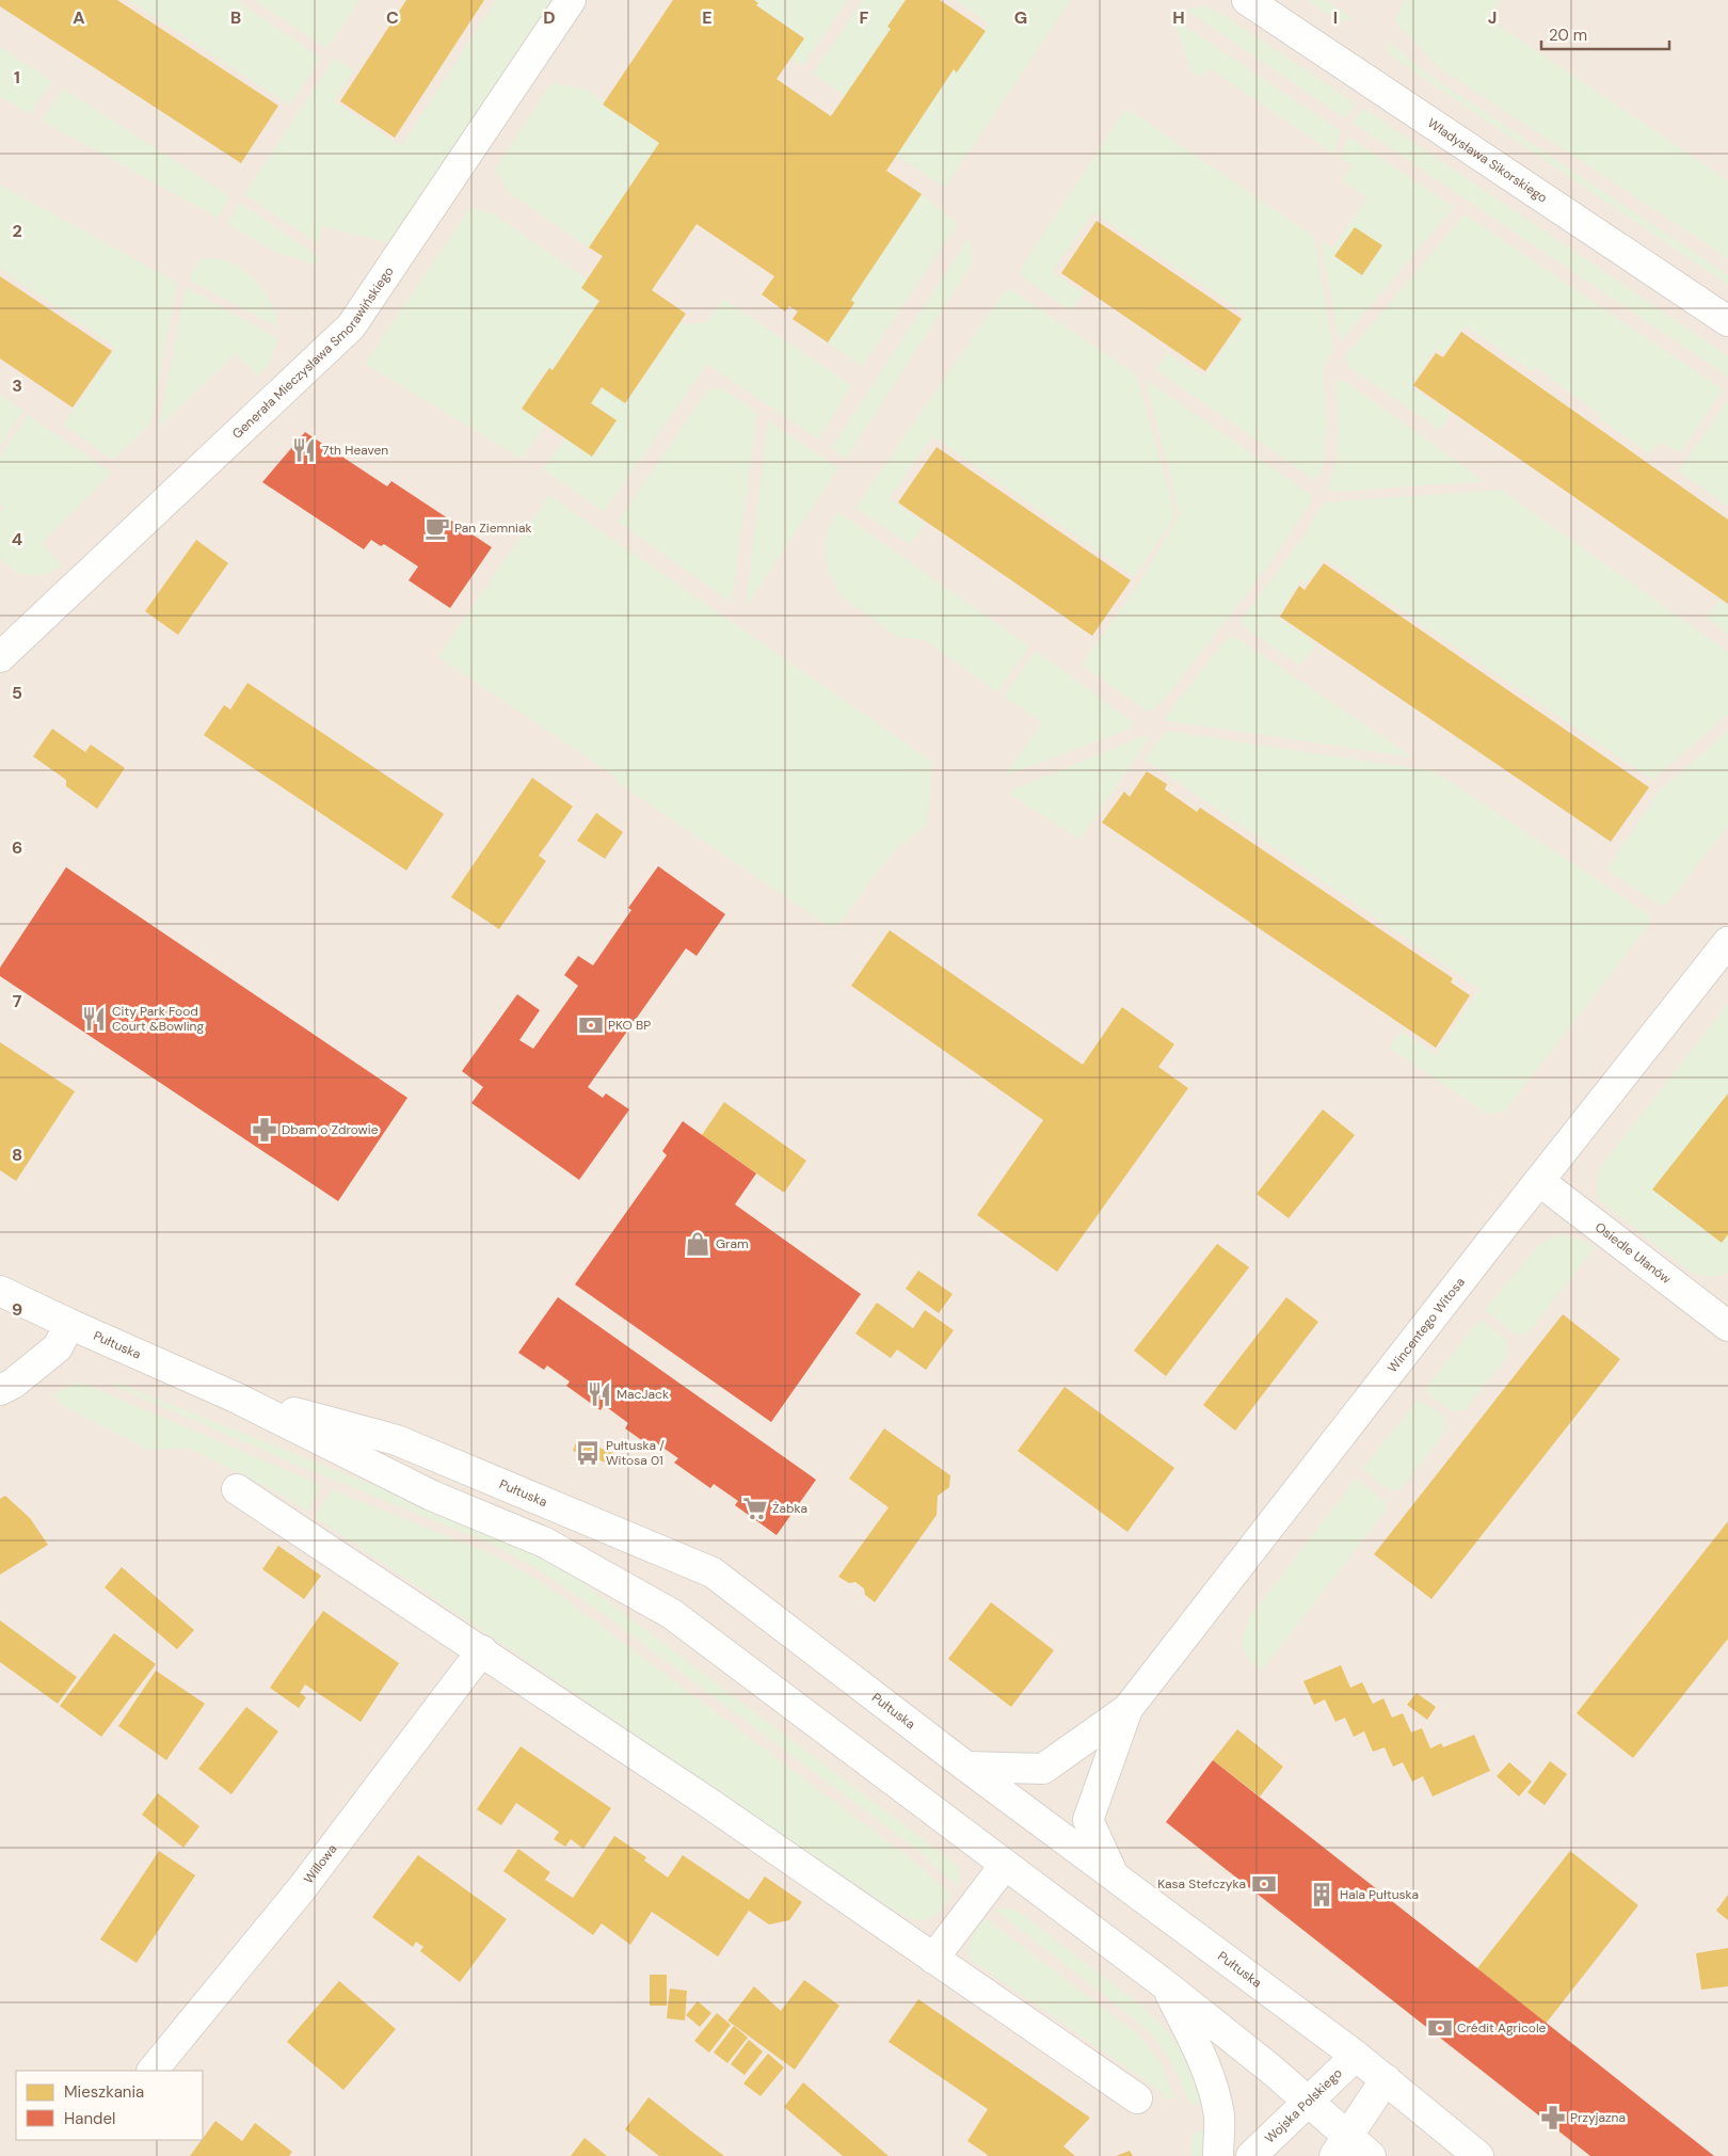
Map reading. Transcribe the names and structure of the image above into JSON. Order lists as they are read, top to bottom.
{
  "streets": {
    "street": [
      "Władysława Sikorskiego",
      "Generała Mieczysława Smorawińskiego",
      "Osiedle Ułanów",
      "Wincentego Witosa",
      "Pułtuska",
      "Willowa",
      "Wojska Polskiego"
    ]
  },
  "crossings": [
    ["Osiedle Ułanów", "Wincentego Witosa"],
    ["Wincentego Witosa", "Pułtuska"],
    ["Pułtuska", "Wojska Polskiego"]
  ],
  "places": {
    "restaurant": ["7th Heaven", "City Park Food Court &Bowling", "MacJack"],
    "cafe": ["Pan Ziemniak"],
    "bank": ["PKO BP", "Kasa Stefczyka", "Crédit Agricole"],
    "pharmacy": ["Dbam o Zdrowie", "Przyjazna"],
    "shop": ["Gram"],
    "bus stop": ["Pułtuska / Witosa 01"],
    "supermarket": ["Żabka"],
    "building": ["Hala Pułtuska"]
  },
  "legend": ["Mieszkania", "Handel"],
  "scale_bar": "20 m",
  "grid": {
    "columns": [
      "A",
      "B",
      "C",
      "D",
      "E",
      "F",
      "G",
      "H",
      "I",
      "J"
    ],
    "rows": [
      "1",
      "2",
      "3",
      "4",
      "5",
      "6",
      "7",
      "8",
      "9"
    ]
  }
}
